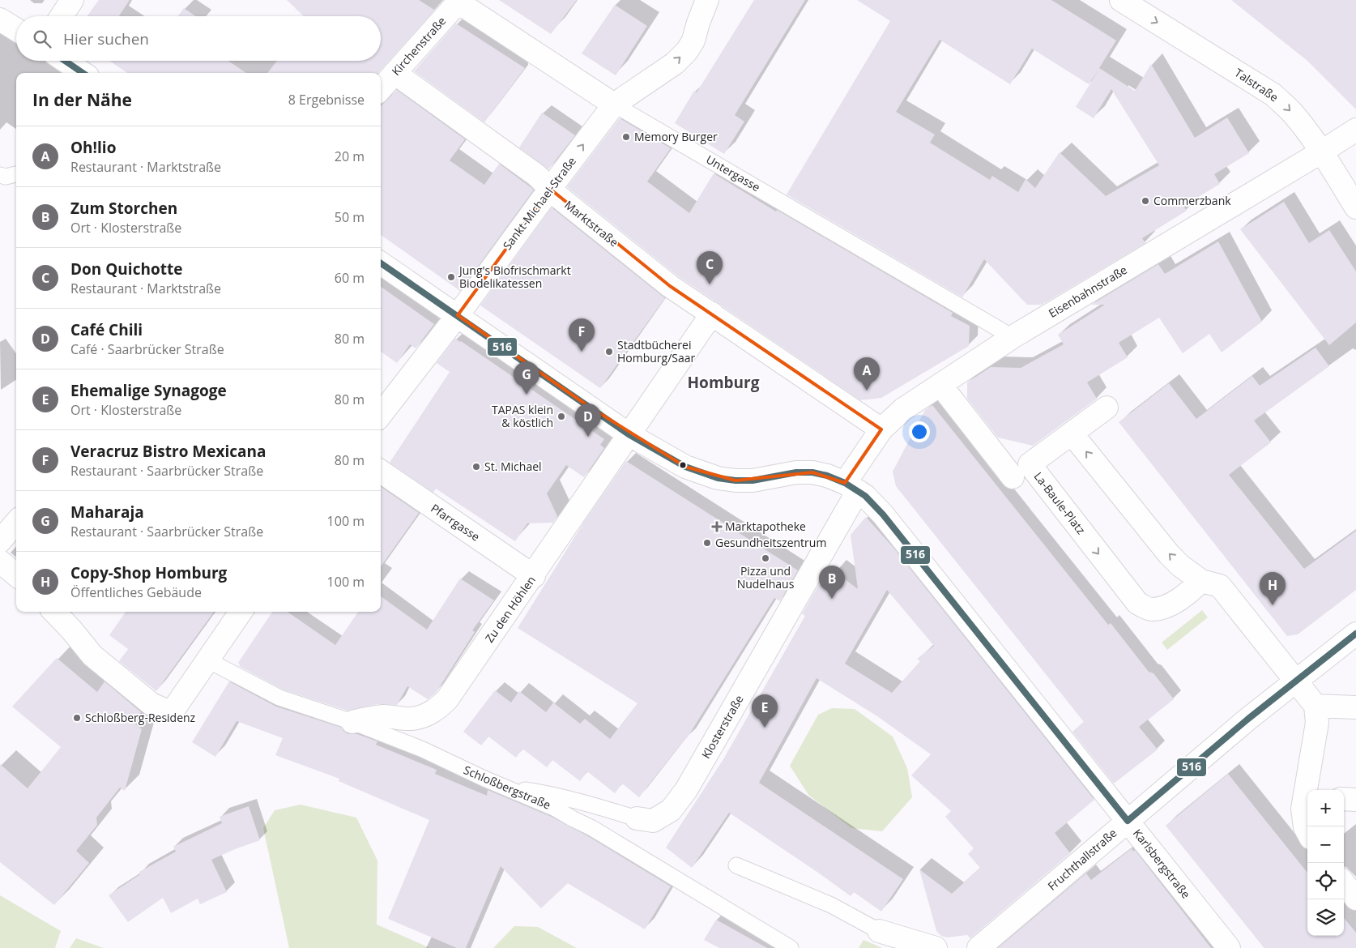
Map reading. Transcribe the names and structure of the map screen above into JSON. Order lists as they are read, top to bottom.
{
  "streets": {
    "street": [
      "Kirchenstraße",
      "Talstraße",
      "Untergasse",
      "Sankt-Michael-Straße",
      "Marktstraße",
      "Eisenbahnstraße",
      "La-Baule-Platz",
      "Pfarrgasse",
      "Zu den Höhlen",
      "Klosterstraße",
      "Fruchthallstraße",
      "Karlsbergstraße"
    ],
    "lane": ["Schloßbergstraße"]
  },
  "crossings": [
    ["Kirchenstraße", "Untergasse"],
    ["Kirchenstraße", "Marktstraße"],
    ["Talstraße", "Eisenbahnstraße"],
    ["Untergasse", "Sankt-Michael-Straße"],
    ["Untergasse", "Eisenbahnstraße"],
    ["Sankt-Michael-Straße", "Marktstraße"],
    ["Sankt-Michael-Straße", "Karlsbergstraße"],
    ["Marktstraße", "Eisenbahnstraße"],
    ["Eisenbahnstraße", "Klosterstraße"],
    ["Eisenbahnstraße", "Karlsbergstraße"],
    ["Pfarrgasse", "Zu den Höhlen"],
    ["Zu den Höhlen", "Schloßbergstraße"],
    ["Zu den Höhlen", "Karlsbergstraße"],
    ["Klosterstraße", "Schloßbergstraße"],
    ["Klosterstraße", "Karlsbergstraße"],
    ["Fruchthallstraße", "Karlsbergstraße"]
  ],
  "one_way": ["Talstraße", "Sankt-Michael-Straße"],
  "districts": ["Homburg"],
  "places": {
    "other": [
      "Memory Burger",
      "Commerzbank",
      "Jung's Biofrischmarkt Biodelikatessen",
      "Stadtbücherei Homburg/Saar",
      "TAPAS klein & köstlich",
      "St. Michael",
      "Gesundheitszentrum",
      "Pizza und Nudelhaus",
      "Schloßberg-Residenz"
    ],
    "health": ["Marktapotheke"]
  },
  "lines": ["transit line 516"],
  "page": {
    "search": "Hier suchen",
    "heading": ["In der Nähe", "8 Ergebnisse"],
    "list": [
      {
        "mark": "A",
        "name": "Oh!lio",
        "note": "Restaurant · Marktstraße",
        "value": "20 m"
      },
      {
        "mark": "B",
        "name": "Zum Storchen",
        "note": "Ort · Klosterstraße",
        "value": "50 m"
      },
      {
        "mark": "C",
        "name": "Don Quichotte",
        "note": "Restaurant · Marktstraße",
        "value": "60 m"
      },
      {
        "mark": "D",
        "name": "Café Chili",
        "note": "Café · Saarbrücker Straße",
        "value": "80 m"
      },
      {
        "mark": "E",
        "name": "Ehemalige Synagoge",
        "note": "Ort · Klosterstraße",
        "value": "80 m"
      },
      {
        "mark": "F",
        "name": "Veracruz Bistro Mexicana",
        "note": "Restaurant · Saarbrücker Straße",
        "value": "80 m"
      },
      {
        "mark": "G",
        "name": "Maharaja",
        "note": "Restaurant · Saarbrücker Straße",
        "value": "100 m"
      },
      {
        "mark": "H",
        "name": "Copy-Shop Homburg",
        "note": "Öffentliches Gebäude",
        "value": "100 m"
      }
    ],
    "pins": [
      "C",
      "F",
      "A",
      "G",
      "D",
      "B",
      "H",
      "E"
    ],
    "map_buttons": ["+", "−"]
  }
}
